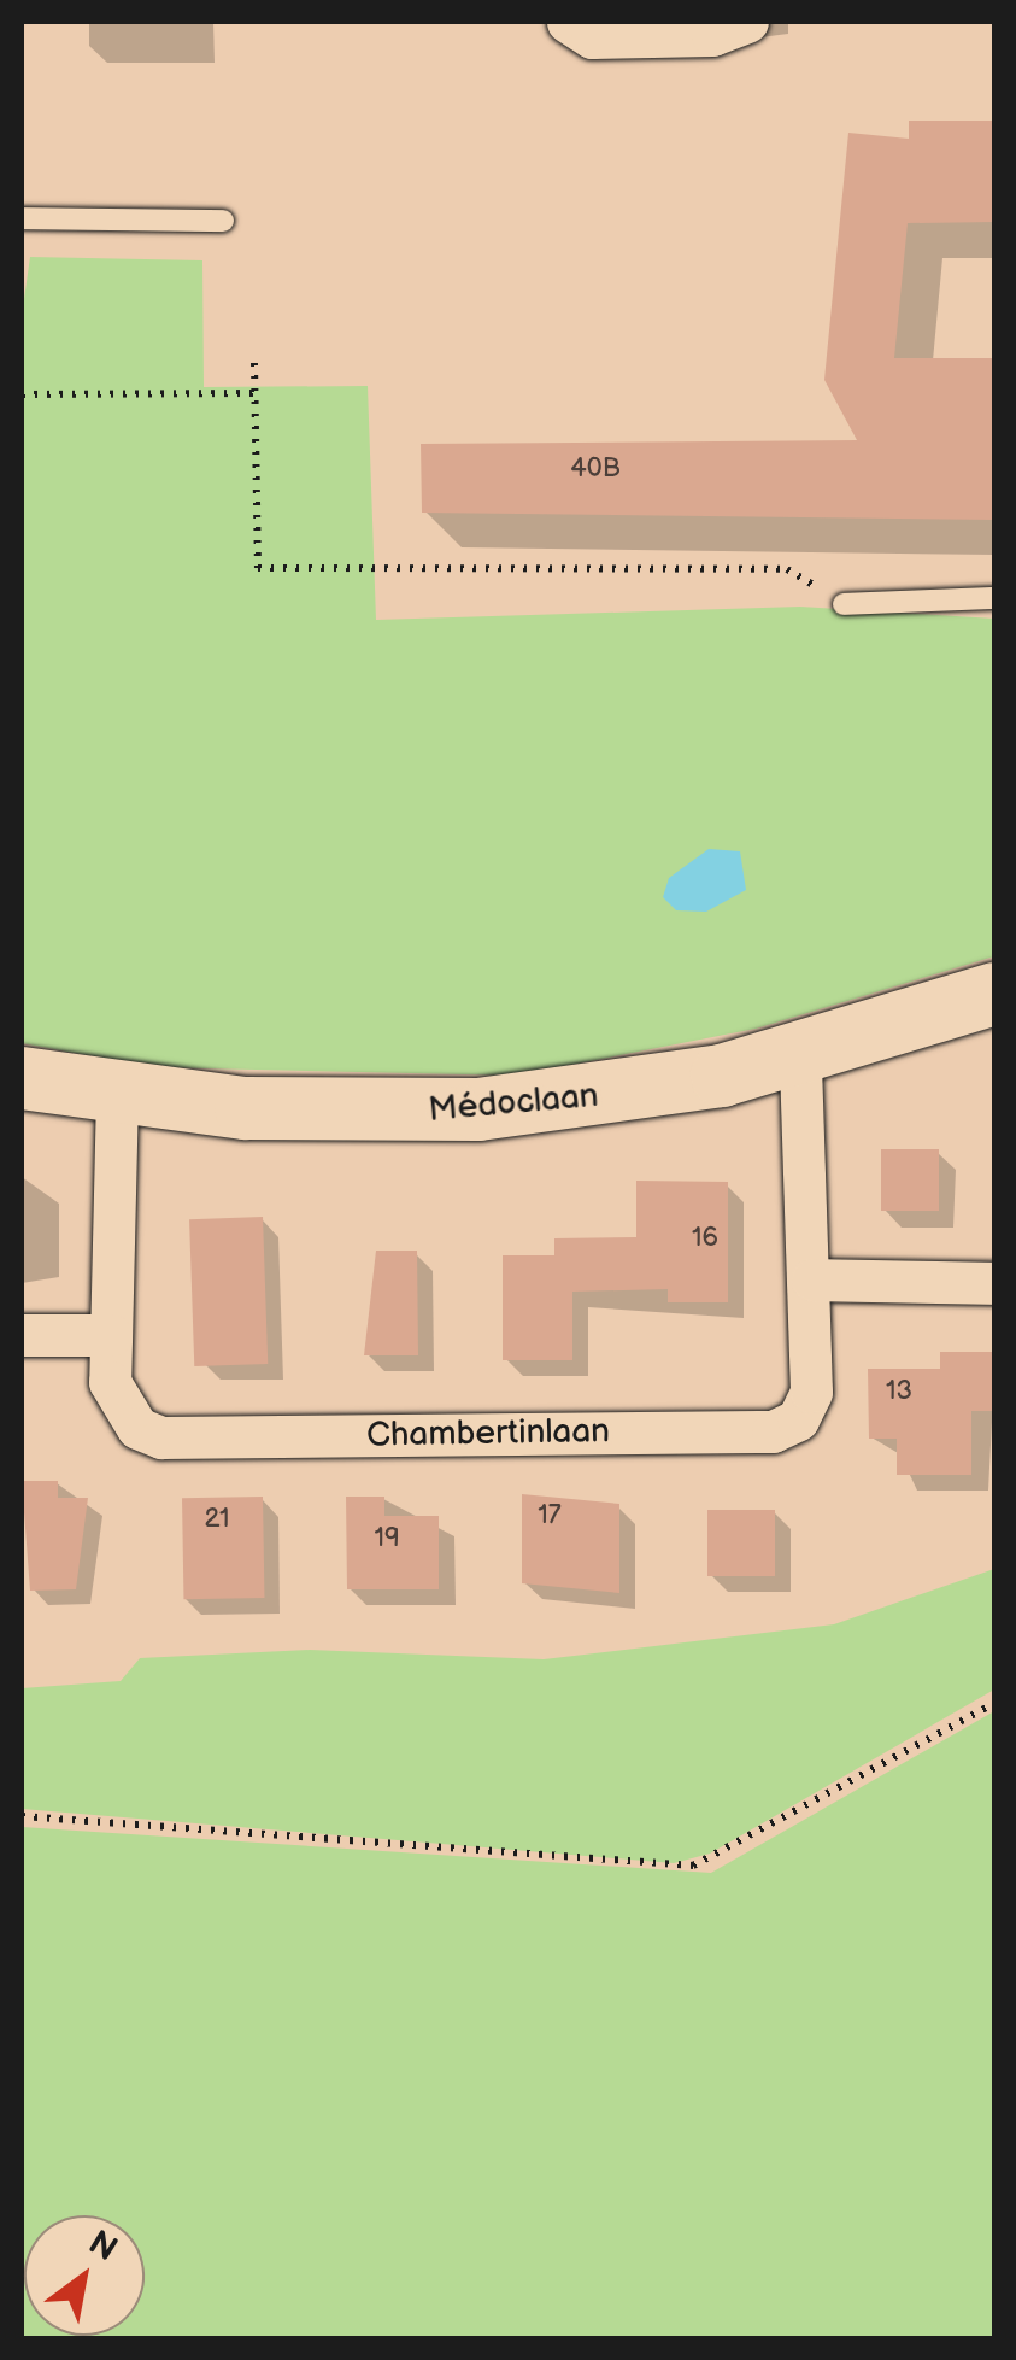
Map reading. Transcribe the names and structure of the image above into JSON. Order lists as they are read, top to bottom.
{
  "streets": {
    "street": ["Médoclaan", "Chambertinlaan"]
  },
  "crossings": [
    ["Médoclaan", "Chambertinlaan"]
  ],
  "house_numbers": [
    "40B",
    "16",
    "13",
    "17",
    "21",
    "19"
  ],
  "north": "top right"
}
